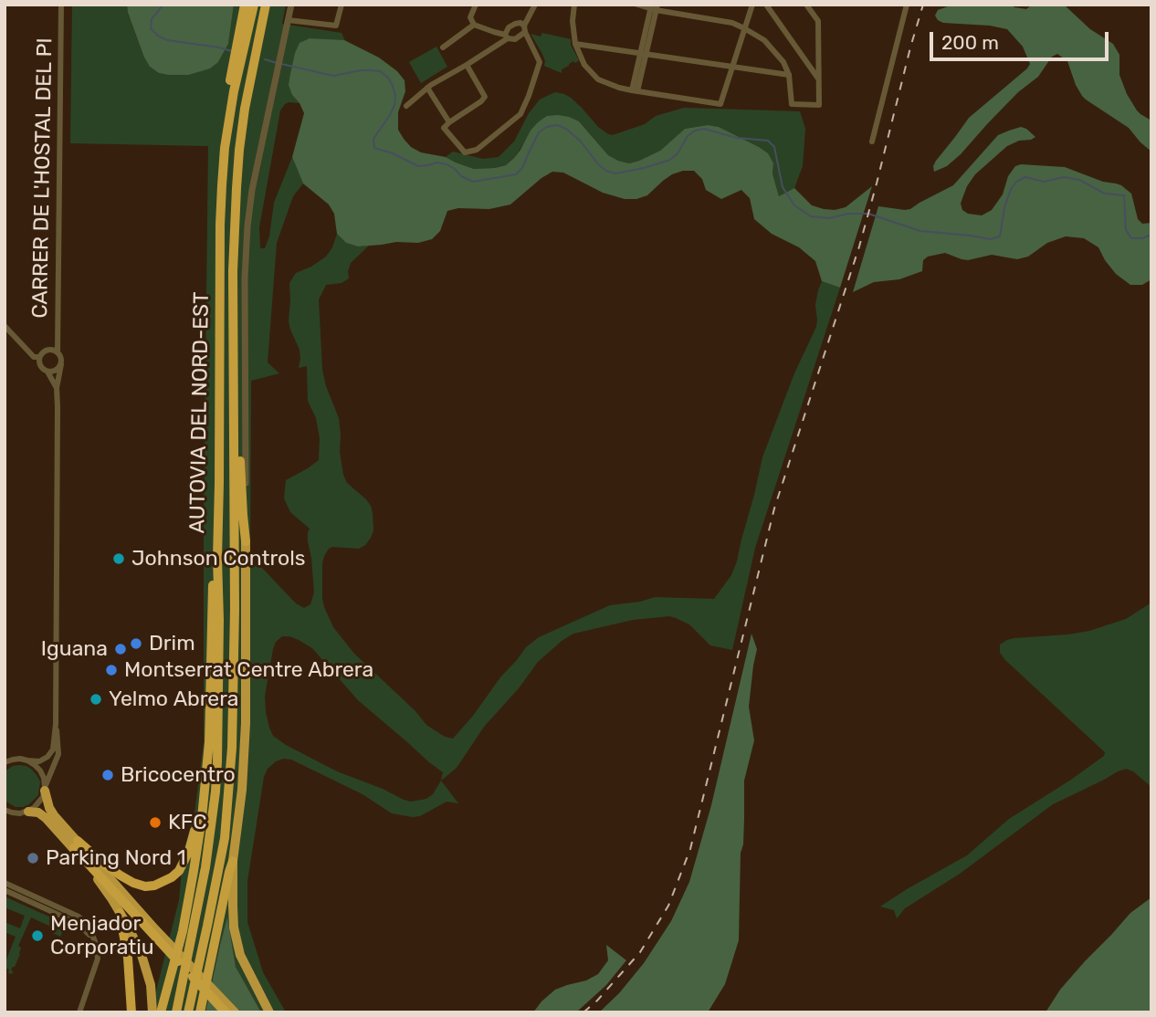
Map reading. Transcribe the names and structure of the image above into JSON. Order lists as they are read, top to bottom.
{
  "streets": {
    "highway": ["AUTOVIA DEL NORD-EST"],
    "street": ["CARRER DE L'HOSTAL DEL PI"]
  },
  "places": [
    "Johnson Controls",
    "Drim",
    "Iguana",
    "Montserrat Centre Abrera",
    "Yelmo Abrera",
    "Bricocentro",
    "KFC",
    "Parking Nord 1",
    "Menjador Corporatiu"
  ],
  "scale_bar": "200 m"
}
